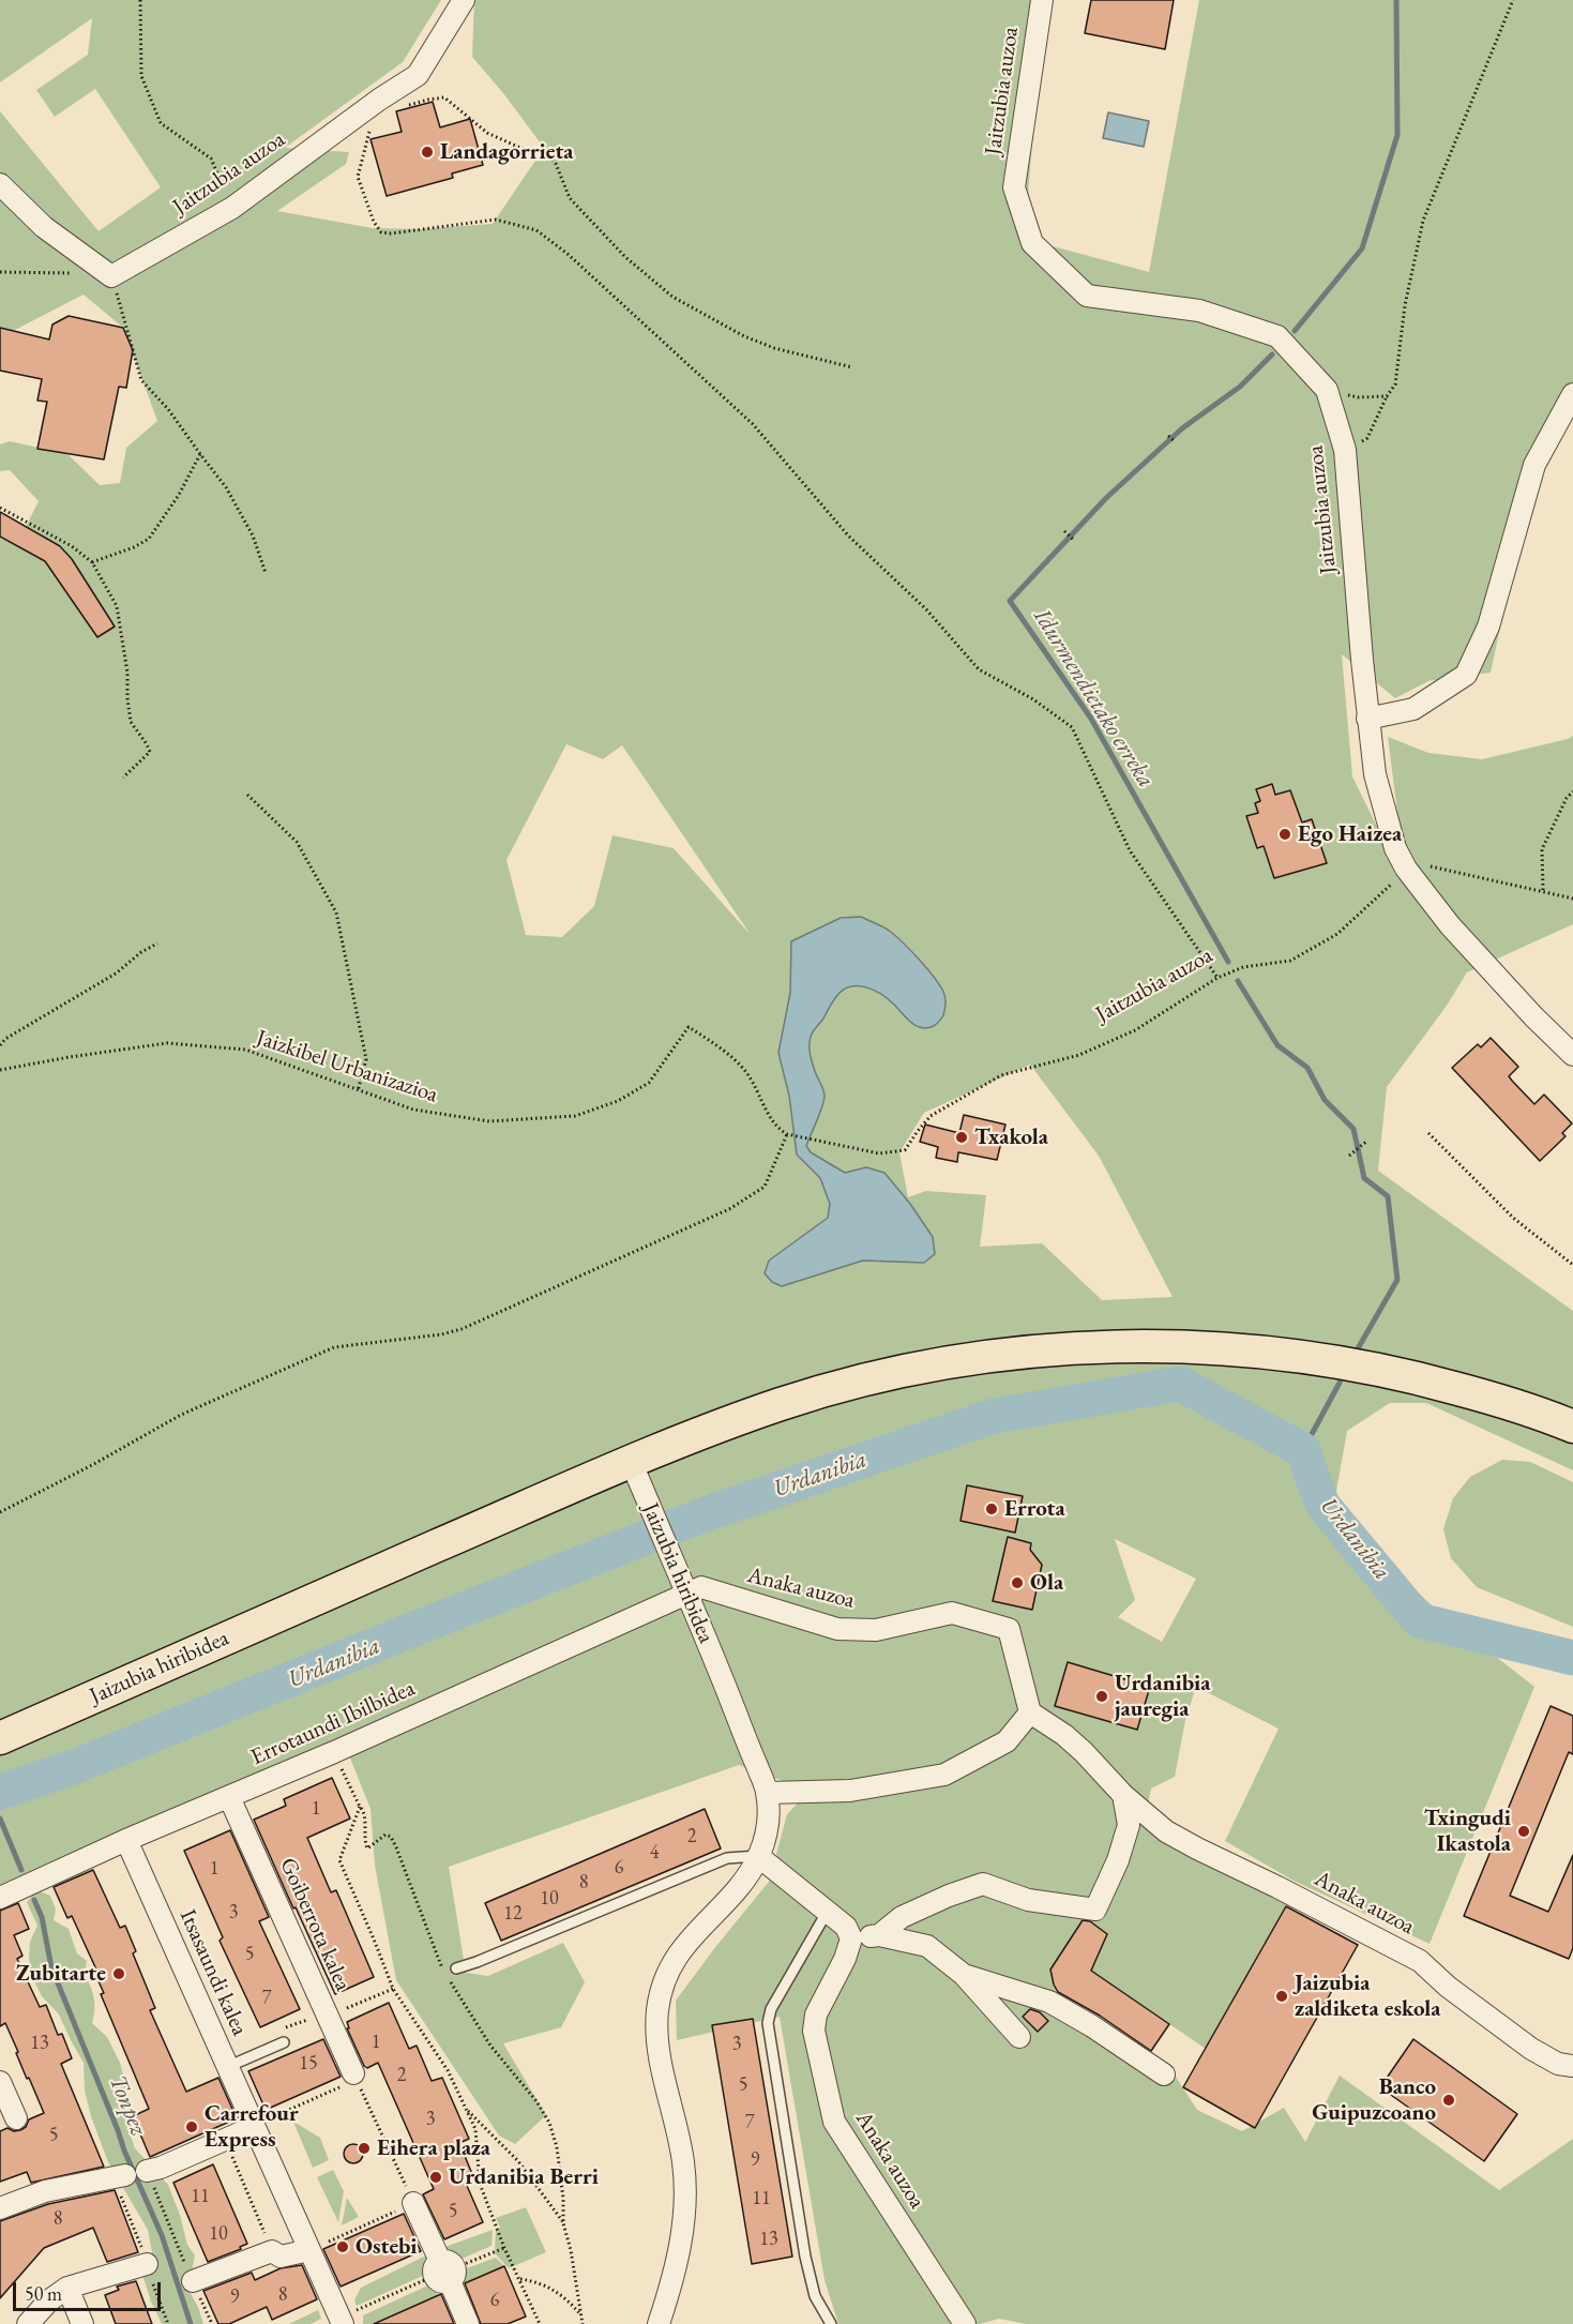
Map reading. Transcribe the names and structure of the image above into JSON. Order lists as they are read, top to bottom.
{
  "streets": {
    "main road": ["Jaizubia hiribidea"],
    "street": [
      "Jaitzubia auzoa",
      "Anaka auzoa",
      "Errotaundi Ibilbidea",
      "Goiberrota kalea",
      "Itsasaundi kalea"
    ],
    "path": ["Jaizkibel Urbanizazioa"]
  },
  "crossings": [
    ["Jaitzubia auzoa", "Jaizkibel Urbanizazioa"],
    ["Jaizubia hiribidea", "Anaka auzoa"],
    ["Jaizubia hiribidea", "Errotaundi Ibilbidea"],
    ["Anaka auzoa", "Errotaundi Ibilbidea"],
    ["Errotaundi Ibilbidea", "Goiberrota kalea"],
    ["Errotaundi Ibilbidea", "Itsasaundi kalea"]
  ],
  "water": ["Idurmendietako erreka", "Urdanibia", "Tonpez"],
  "places": [
    "Landagorrieta",
    "Ego Haizea",
    "Txakola",
    "Errota",
    "Ola",
    "Urdanibia jauregia",
    "Txingudi Ikastola",
    "Zubitarte",
    "Jaizubia zaldiketa eskola",
    "Banco Guipuzcoano",
    "Carrefour Express",
    "Eihera plaza",
    "Urdanibia Berri",
    "Ostebi"
  ],
  "house_numbers": [
    "1",
    "2",
    "4",
    "6",
    "1",
    "8",
    "10",
    "3",
    "12",
    "5",
    "7",
    "1",
    "13",
    "3",
    "15",
    "2",
    "5",
    "3",
    "7",
    "5",
    "9",
    "11",
    "11",
    "5",
    "8",
    "10",
    "13",
    "8",
    "9",
    "6"
  ],
  "scale_bar": "50 m"
}
